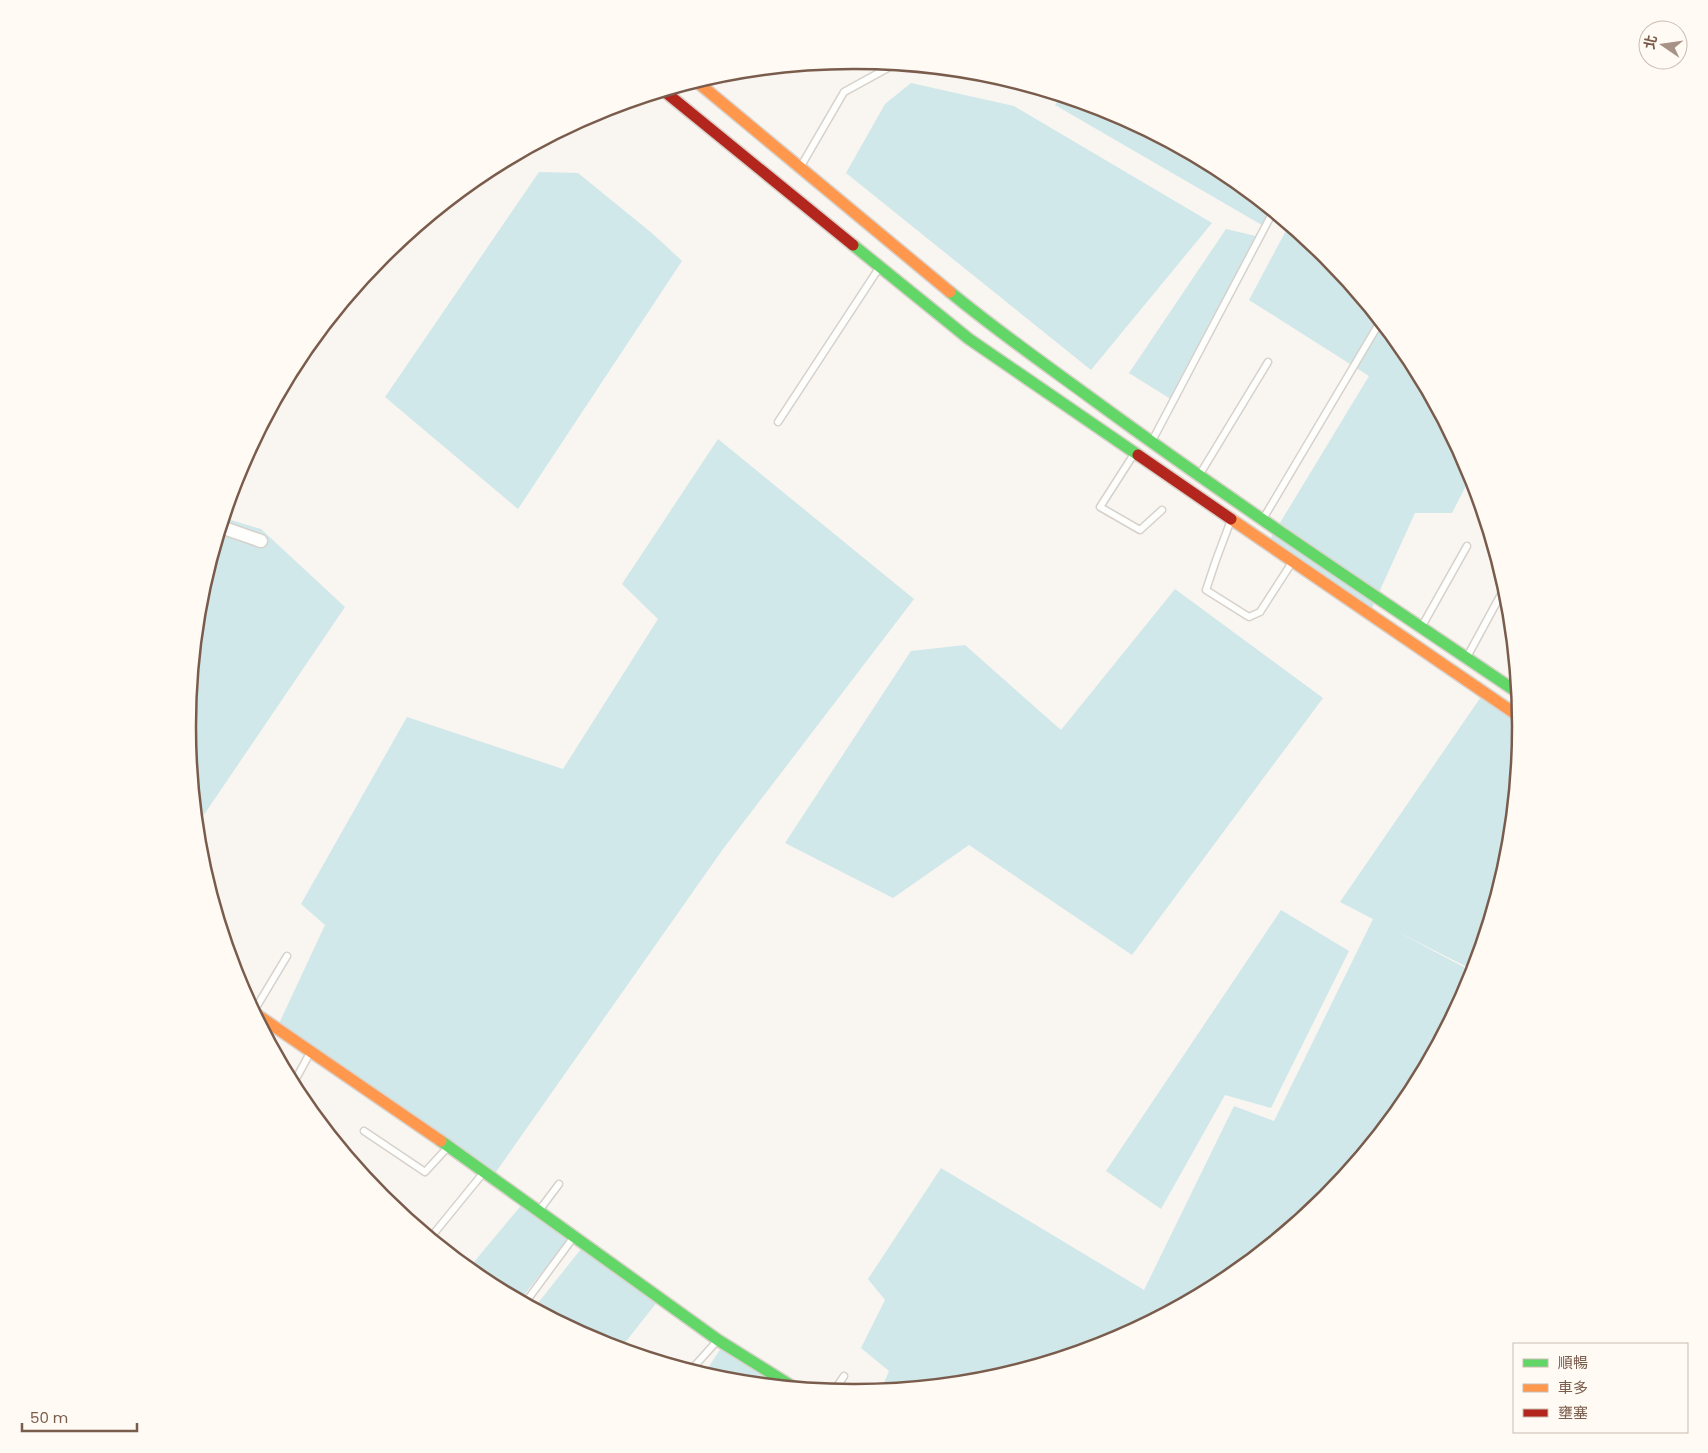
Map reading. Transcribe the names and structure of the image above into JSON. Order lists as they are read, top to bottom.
{
  "legend": ["順暢", "車多", "壅塞"],
  "scale_bar": "50 m",
  "north": "left"
}
